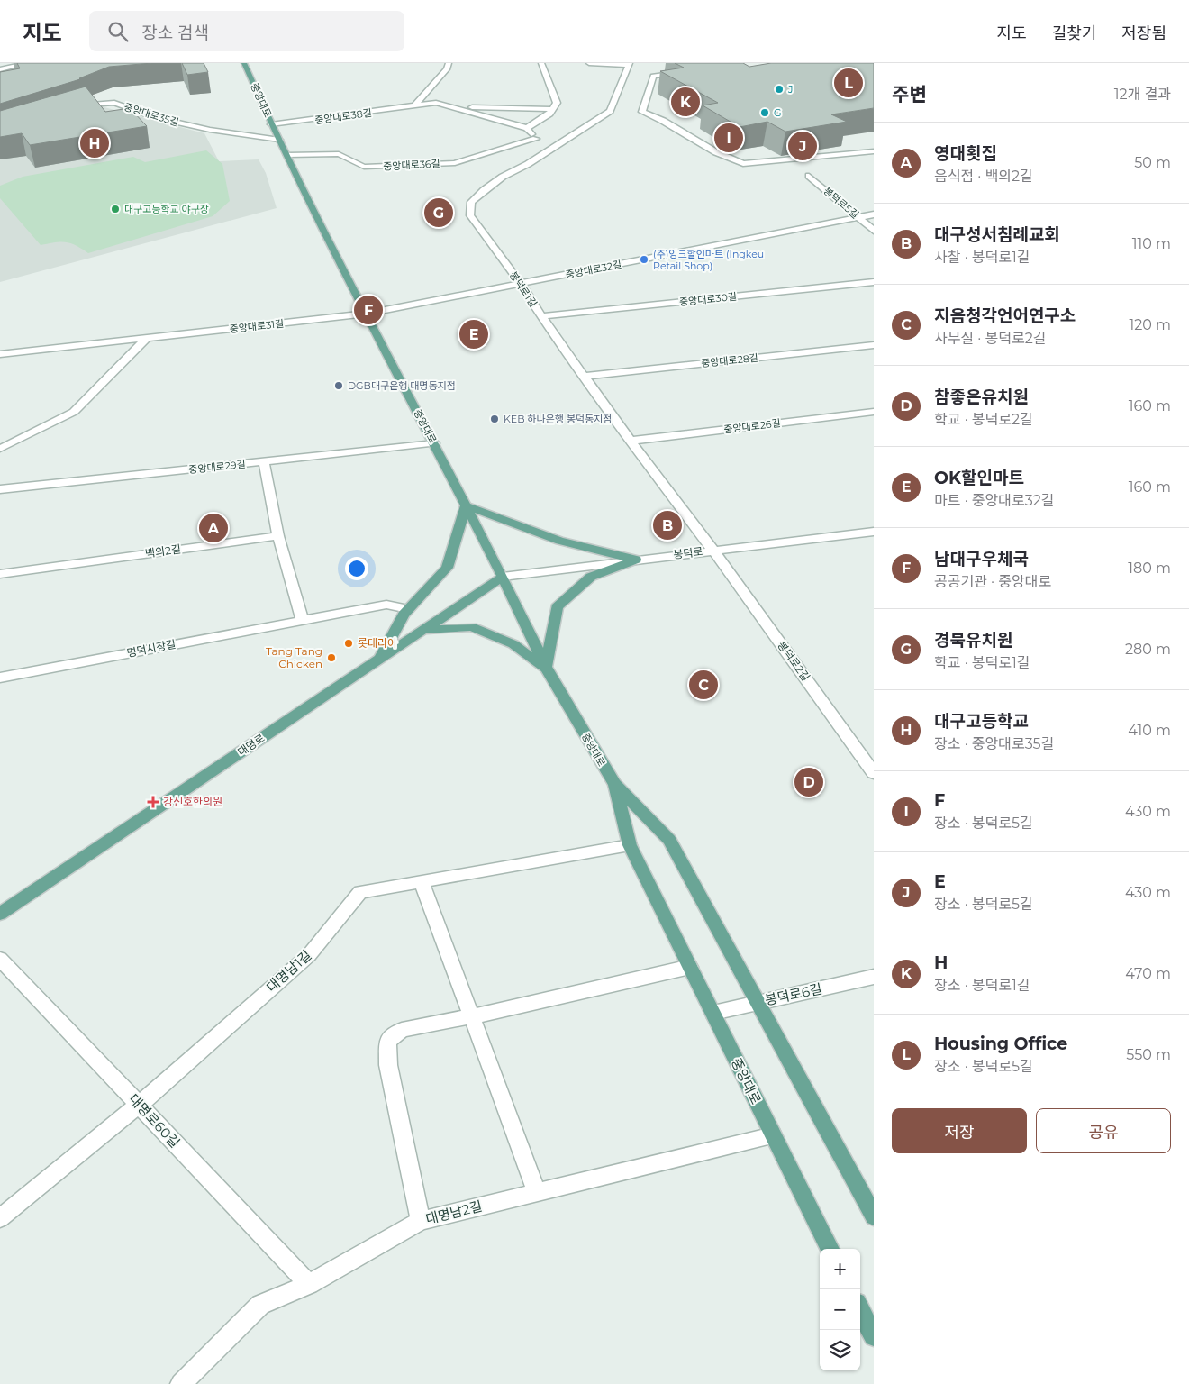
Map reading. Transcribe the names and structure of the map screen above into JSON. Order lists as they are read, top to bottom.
{
  "streets": {
    "main road": ["중앙대로", "대명로"],
    "street": [
      "중앙대로35길",
      "중앙대로38길",
      "중앙대로36길",
      "봉덕로5길",
      "중앙대로32길",
      "봉덕로1길",
      "중앙대로30길",
      "중앙대로31길",
      "중앙대로28길",
      "중앙대로26길",
      "중앙대로29길",
      "백의2길",
      "봉덕로",
      "명덕시장길",
      "봉덕로2길",
      "대명남1길",
      "봉덕로6길",
      "대명로60길",
      "대명남2길"
    ]
  },
  "crossings": [
    ["중앙대로", "중앙대로35길"],
    ["중앙대로", "중앙대로38길"],
    ["중앙대로", "중앙대로36길"],
    ["중앙대로", "중앙대로32길"],
    ["중앙대로", "중앙대로31길"],
    ["중앙대로", "중앙대로29길"],
    ["중앙대로", "봉덕로"],
    ["중앙대로", "대명로"],
    ["중앙대로", "대명남1길"],
    ["중앙대로", "봉덕로6길"],
    ["중앙대로", "대명남2길"],
    ["중앙대로36길", "봉덕로1길"],
    ["봉덕로5길", "중앙대로32길"],
    ["중앙대로32길", "봉덕로1길"],
    ["중앙대로32길", "중앙대로31길"],
    ["봉덕로1길", "중앙대로30길"],
    ["봉덕로1길", "중앙대로28길"],
    ["봉덕로1길", "중앙대로26길"],
    ["봉덕로1길", "봉덕로"],
    ["봉덕로1길", "봉덕로2길"],
    ["봉덕로", "봉덕로2길"],
    ["봉덕로", "대명로"],
    ["대명남1길", "대명로60길"],
    ["대명로60길", "대명남2길"]
  ],
  "places": {
    "other": [
      "J",
      "G",
      "대구고등학교 야구장",
      "(주)잉크할인마트 (Ingkeu Retail Shop)",
      "DGB대구은행 대명동지점",
      "KEB 하나은행 봉덕동지점",
      "롯데리아",
      "Tang Tang Chicken"
    ],
    "health": ["강신호한의원"]
  },
  "page": {
    "header": "지도",
    "search": "장소 검색",
    "nav": ["지도", "길찾기", "저장됨"],
    "heading": ["주변", "12개 결과"],
    "pins": [
      "L",
      "K",
      "I",
      "H",
      "J",
      "G",
      "F",
      "E",
      "B",
      "A",
      "C",
      "D"
    ],
    "list": [
      {
        "mark": "A",
        "name": "영대횟집",
        "note": "음식점 · 백의2길",
        "value": "50 m"
      },
      {
        "mark": "B",
        "name": "대구성서침례교회",
        "note": "사찰 · 봉덕로1길",
        "value": "110 m"
      },
      {
        "mark": "C",
        "name": "지음청각언어연구소",
        "note": "사무실 · 봉덕로2길",
        "value": "120 m"
      },
      {
        "mark": "D",
        "name": "참좋은유치원",
        "note": "학교 · 봉덕로2길",
        "value": "160 m"
      },
      {
        "mark": "E",
        "name": "OK할인마트",
        "note": "마트 · 중앙대로32길",
        "value": "160 m"
      },
      {
        "mark": "F",
        "name": "남대구우체국",
        "note": "공공기관 · 중앙대로",
        "value": "180 m"
      },
      {
        "mark": "G",
        "name": "경북유치원",
        "note": "학교 · 봉덕로1길",
        "value": "280 m"
      },
      {
        "mark": "H",
        "name": "대구고등학교",
        "note": "장소 · 중앙대로35길",
        "value": "410 m"
      },
      {
        "mark": "I",
        "name": "F",
        "note": "장소 · 봉덕로5길",
        "value": "430 m"
      },
      {
        "mark": "J",
        "name": "E",
        "note": "장소 · 봉덕로5길",
        "value": "430 m"
      },
      {
        "mark": "K",
        "name": "H",
        "note": "장소 · 봉덕로1길",
        "value": "470 m"
      },
      {
        "mark": "L",
        "name": "Housing Office",
        "note": "장소 · 봉덕로5길",
        "value": "550 m"
      }
    ],
    "buttons": ["저장", "공유"],
    "map_buttons": ["+", "−"]
  }
}
